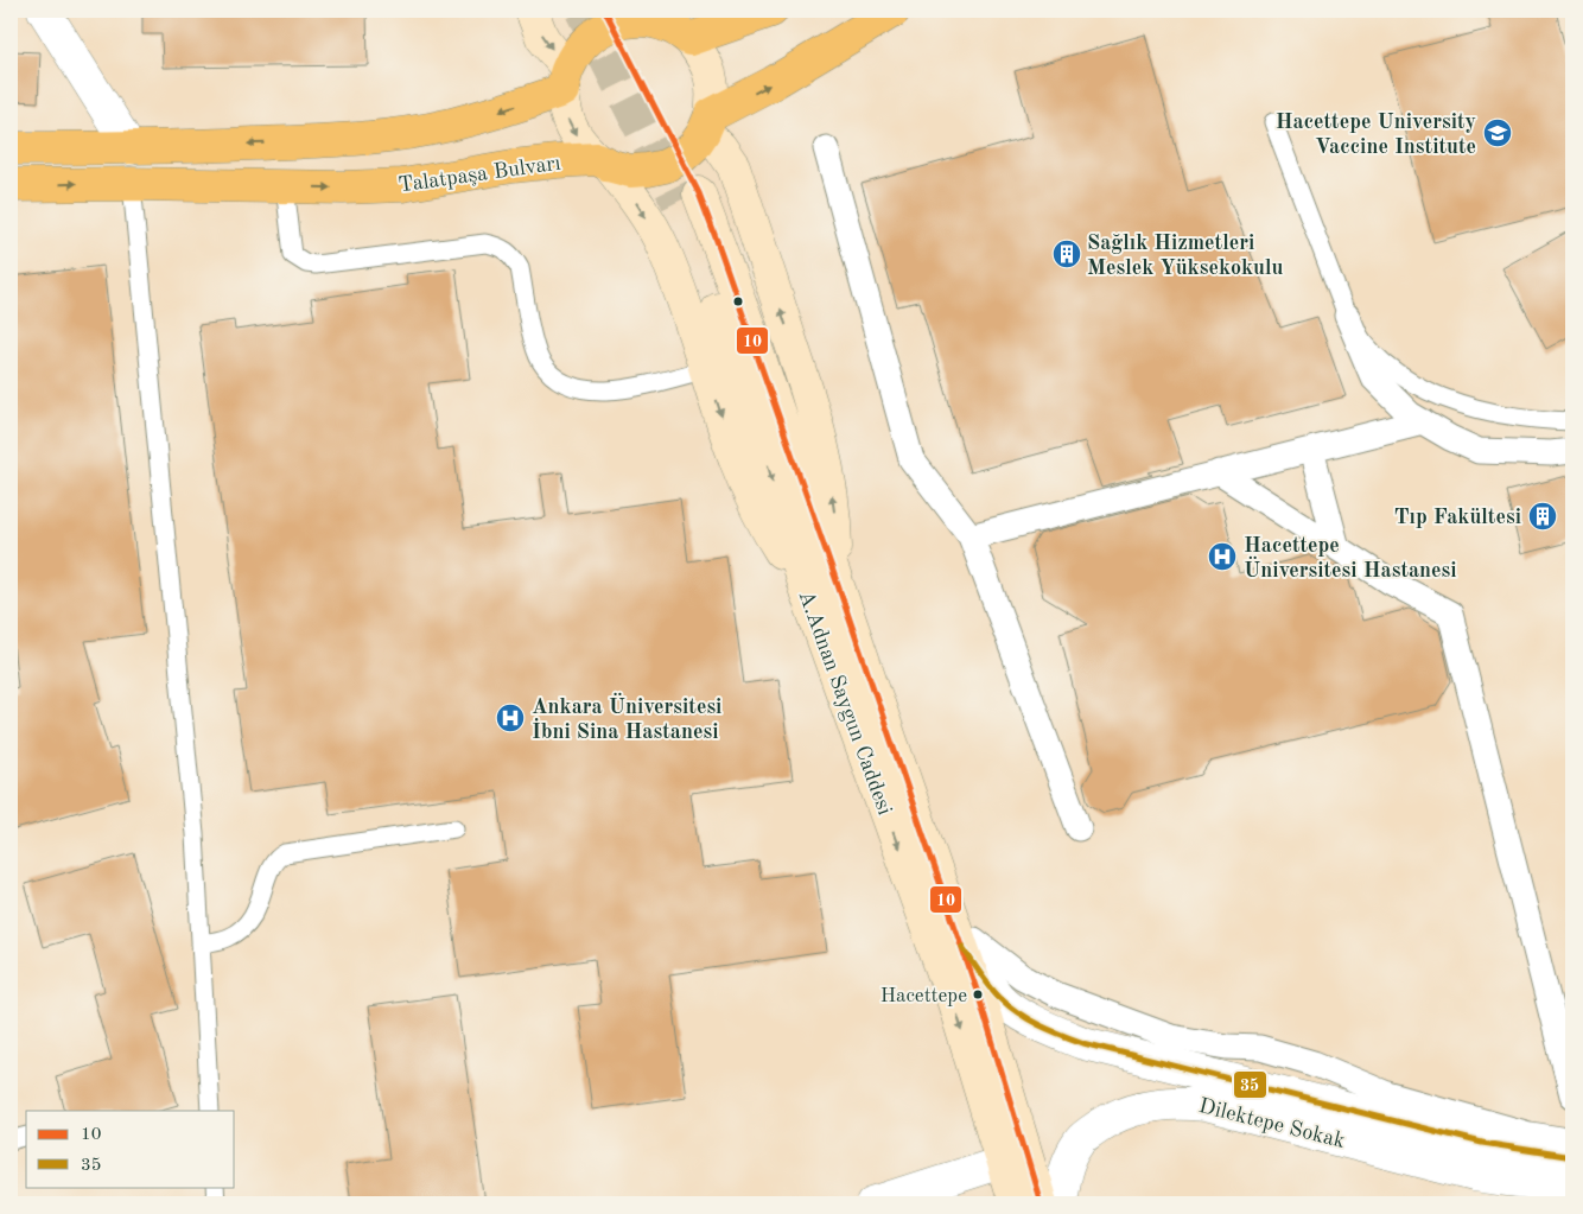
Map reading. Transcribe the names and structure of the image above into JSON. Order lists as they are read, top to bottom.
{
  "streets": {
    "main road": ["Talatpaşa Bulvarı", "A.Adnan Saygun Caddesi"],
    "street": ["Dilektepe Sokak"]
  },
  "crossings": [
    ["A.Adnan Saygun Caddesi", "Dilektepe Sokak"]
  ],
  "places": {
    "school or university": ["Hacettepe University Vaccine Institute"],
    "building": ["Sağlık Hizmetleri Meslek Yüksekokulu", "Tıp Fakültesi"],
    "hospital": ["Hacettepe Üniversitesi Hastanesi", "Ankara Üniversitesi İbni Sina Hastanesi"],
    "other": ["Hacettepe"]
  },
  "lines": ["transit line 10", "transit line 35"],
  "legend": ["10", "35"]
}
